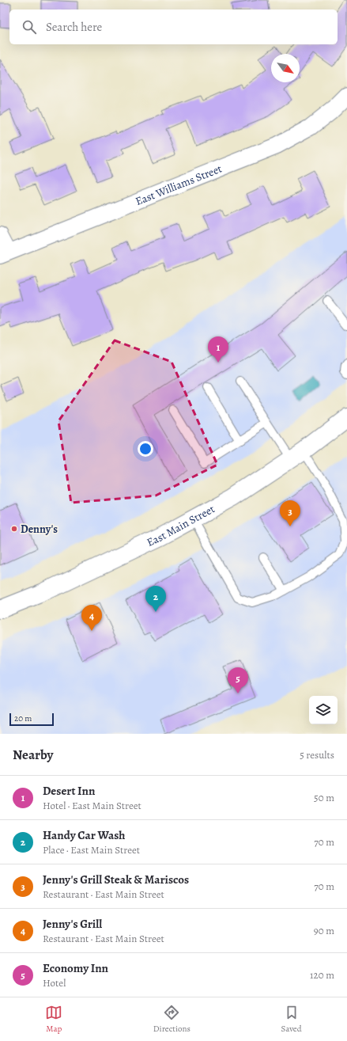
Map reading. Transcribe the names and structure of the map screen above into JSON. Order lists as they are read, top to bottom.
{
  "streets": {
    "main road": ["East Main Street"],
    "street": ["East Williams Street"]
  },
  "places": ["Denny's"],
  "scale_bar": "20 m",
  "north": "bottom right",
  "page": {
    "search": "Search here",
    "pins": [
      "1",
      "3",
      "2",
      "4",
      "5"
    ],
    "scale": "20 m",
    "heading": ["Nearby", "5 results"],
    "list": [
      {
        "mark": "1",
        "name": "Desert Inn",
        "note": "Hotel · East Main Street",
        "value": "50 m"
      },
      {
        "mark": "2",
        "name": "Handy Car Wash",
        "note": "Place · East Main Street",
        "value": "70 m"
      },
      {
        "mark": "3",
        "name": "Jenny's Grill Steak & Mariscos",
        "note": "Restaurant · East Main Street",
        "value": "70 m"
      },
      {
        "mark": "4",
        "name": "Jenny's Grill",
        "note": "Restaurant · East Main Street",
        "value": "90 m"
      },
      {
        "mark": "5",
        "name": "Economy Inn",
        "note": "Hotel",
        "value": "120 m"
      }
    ],
    "nav": ["Map", "Directions", "Saved"]
  }
}
